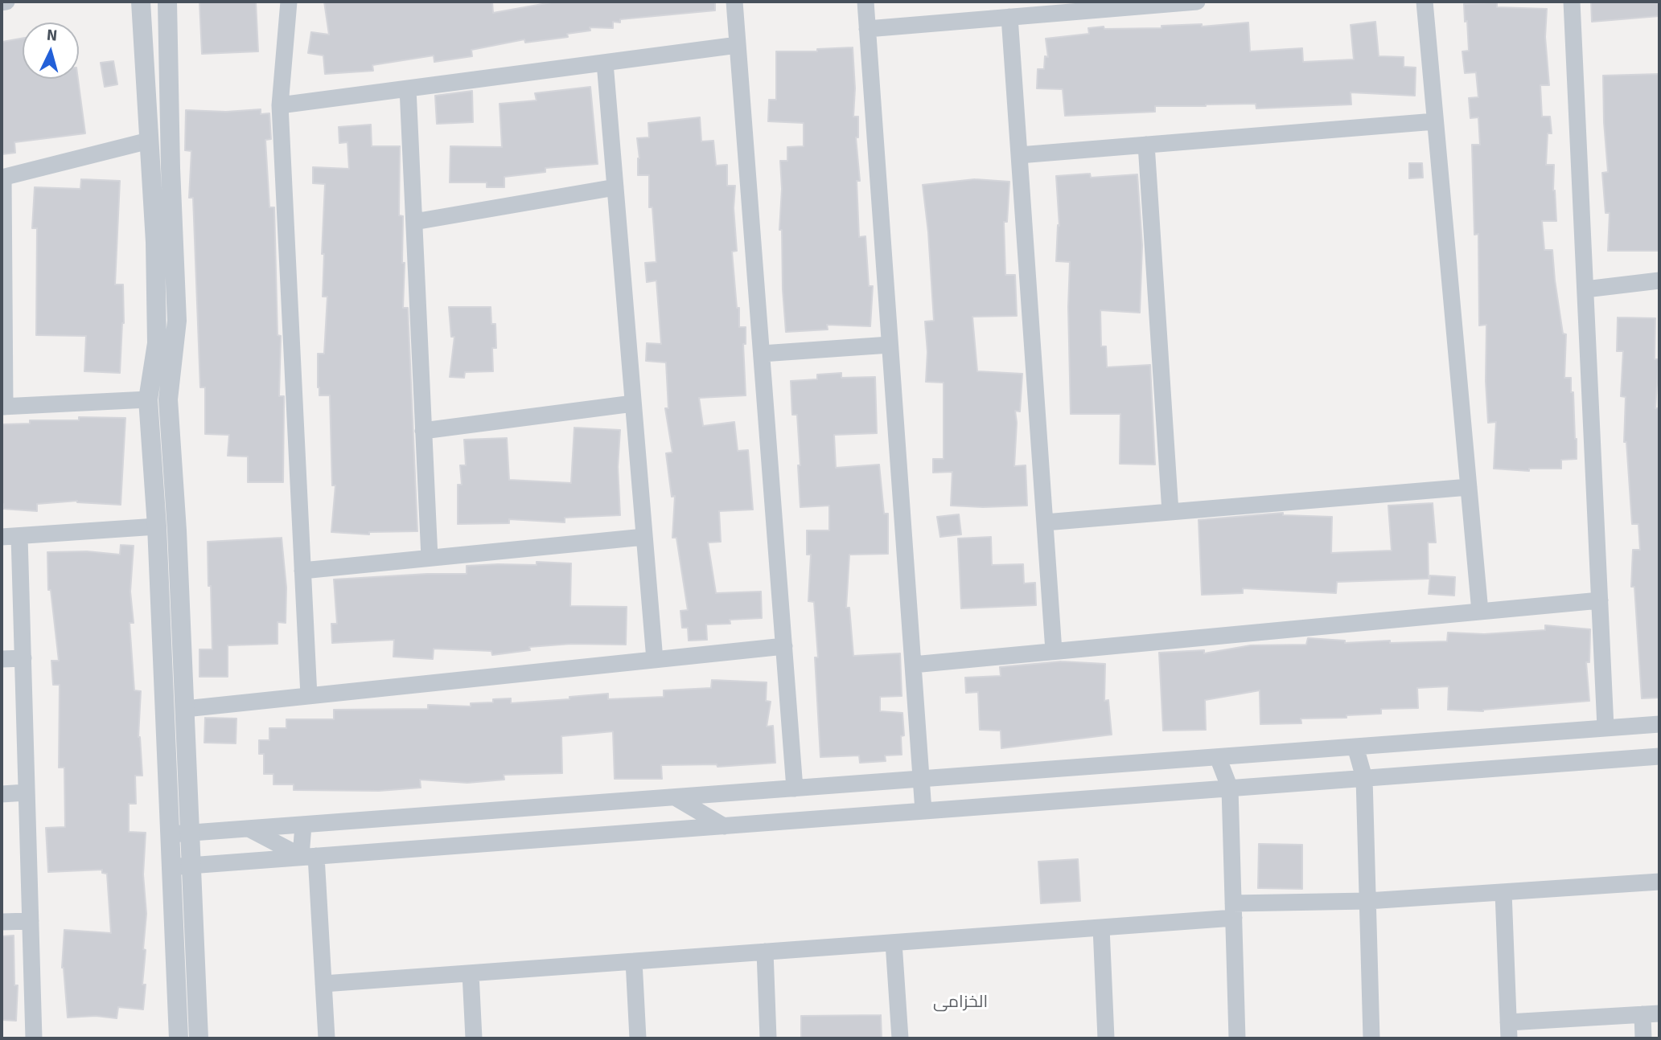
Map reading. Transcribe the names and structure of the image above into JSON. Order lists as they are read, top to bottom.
{
  "districts": ["الخزامى"],
  "north": "top"
}
